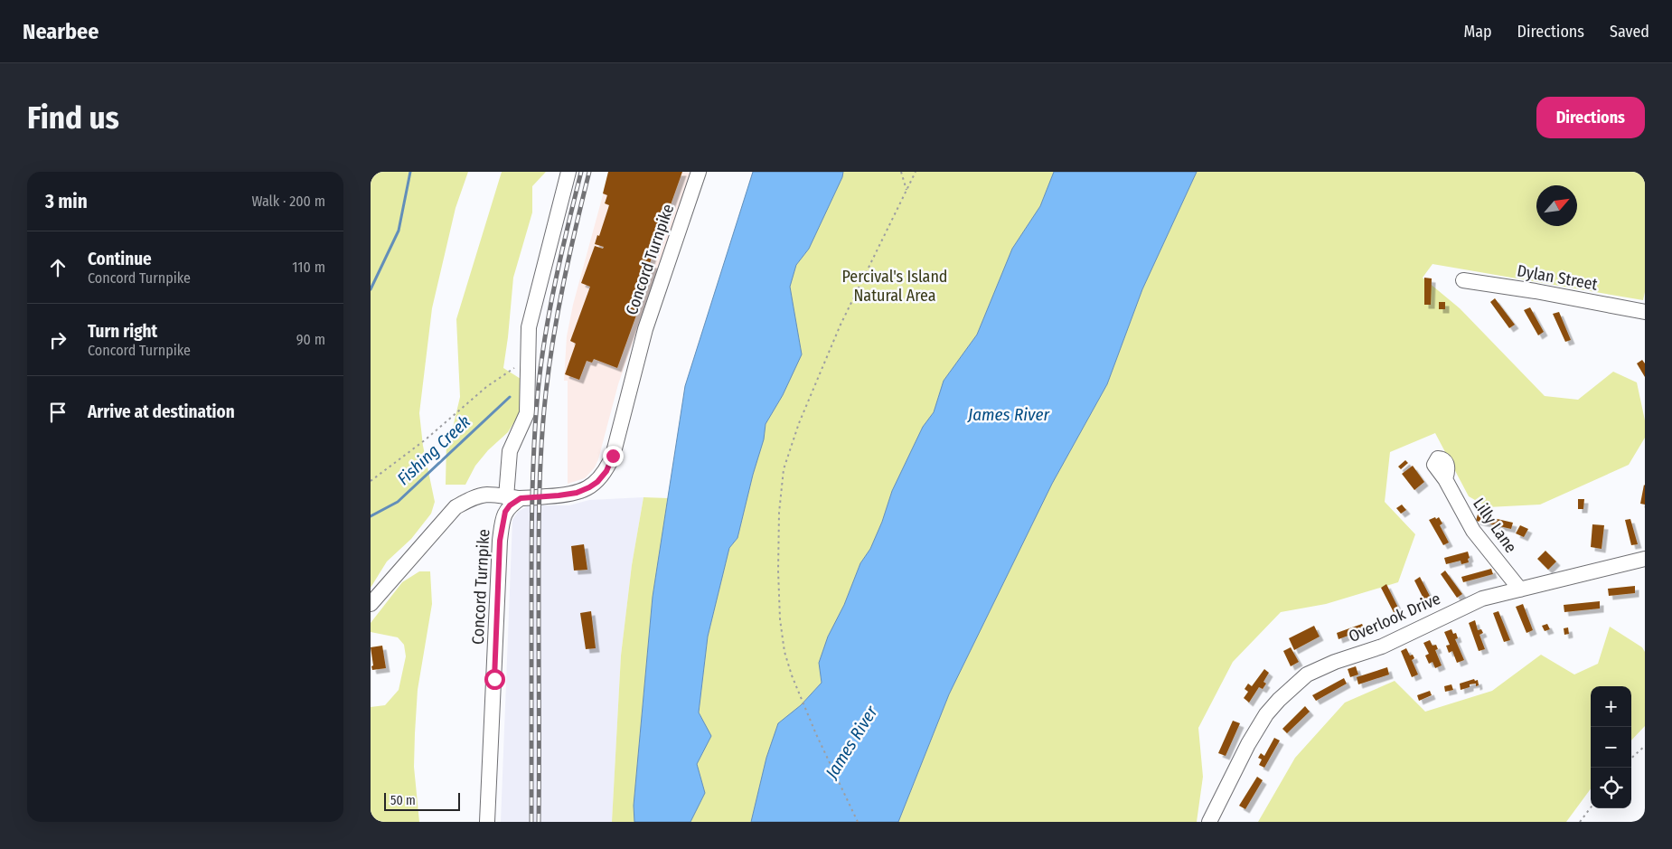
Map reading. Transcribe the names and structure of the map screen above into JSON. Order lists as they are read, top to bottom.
{
  "streets": {
    "street": [
      "Concord Turnpike",
      "Dylan Street",
      "Lilly Lane",
      "Overlook Drive"
    ]
  },
  "crossings": [
    ["Lilly Lane", "Overlook Drive"]
  ],
  "water": ["James River", "Fishing Creek"],
  "parks": ["Percival's Island Natural Area"],
  "scale_bar": "50 m",
  "north": "top right",
  "page": {
    "header": "Nearbee",
    "nav": ["Map", "Directions", "Saved"],
    "buttons": "Directions",
    "title": "Find us",
    "heading": ["3 min", "Walk · 200 m"],
    "list": [
      ["Continue", "Concord Turnpike", "110 m"],
      ["Turn right", "Concord Turnpike", "90 m"],
      "Arrive at destination"
    ],
    "map_buttons": ["+", "−"],
    "scale": "50 m"
  }
}
